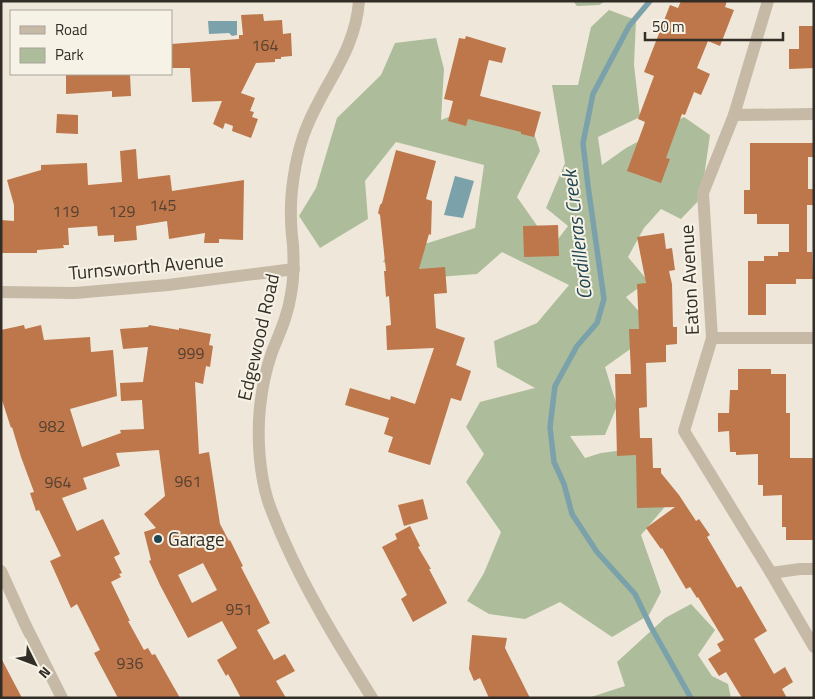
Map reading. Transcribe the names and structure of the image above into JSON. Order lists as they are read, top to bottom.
{
  "streets": {
    "street": ["Turnsworth Avenue", "Eaton Avenue", "Edgewood Road"]
  },
  "crossings": [
    ["Turnsworth Avenue", "Edgewood Road"]
  ],
  "water": ["Cordilleras Creek"],
  "places": ["Garage"],
  "house_numbers": [
    "164",
    "145",
    "119",
    "129",
    "999",
    "982",
    "961",
    "964",
    "951",
    "936"
  ],
  "legend": ["Road", "Park"],
  "scale_bar": "50 m",
  "north": "bottom right"
}
